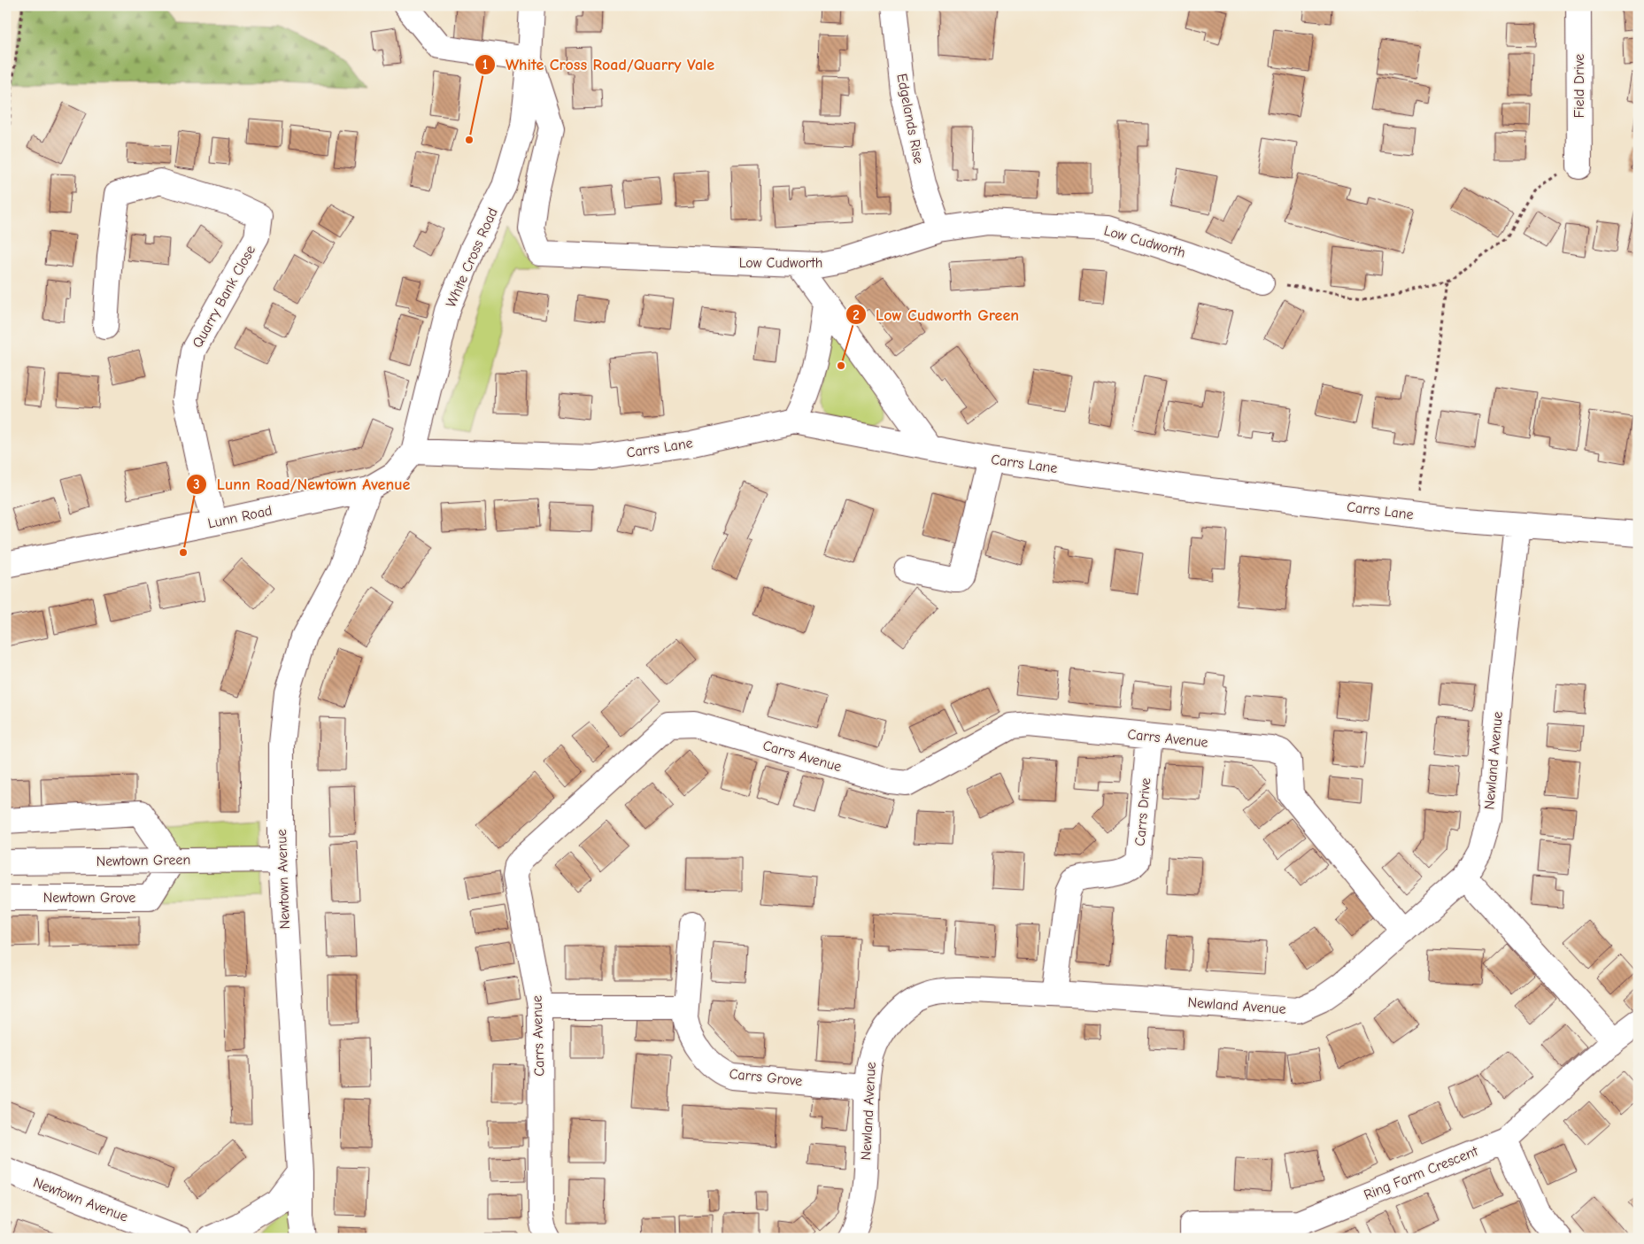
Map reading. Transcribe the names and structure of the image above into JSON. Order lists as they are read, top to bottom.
{
  "streets": {
    "street": [
      "Field Drive",
      "Edgelands Rise",
      "Low Cudworth",
      "White Cross Road",
      "Quarry Bank Close",
      "Carrs Lane",
      "Lunn Road",
      "Carrs Avenue",
      "Newland Avenue",
      "Carrs Drive",
      "Newtown Green",
      "Newtown Avenue",
      "Newtown Grove",
      "Carrs Grove",
      "Ring Farm Crescent"
    ]
  },
  "crossings": [
    ["Edgelands Rise", "Low Cudworth"],
    ["Low Cudworth", "White Cross Road"],
    ["White Cross Road", "Carrs Lane"],
    ["White Cross Road", "Lunn Road"],
    ["White Cross Road", "Newtown Avenue"],
    ["Quarry Bank Close", "Lunn Road"],
    ["Carrs Lane", "Newland Avenue"],
    ["Lunn Road", "Newtown Avenue"],
    ["Carrs Avenue", "Newland Avenue"],
    ["Carrs Avenue", "Carrs Drive"],
    ["Newland Avenue", "Carrs Drive"],
    ["Newland Avenue", "Carrs Grove"],
    ["Newtown Green", "Newtown Avenue"],
    ["Newtown Green", "Newtown Grove"]
  ],
  "places": ["White Cross Road/Quarry Vale", "Low Cudworth Green", "Lunn Road/Newtown Avenue"]
}
